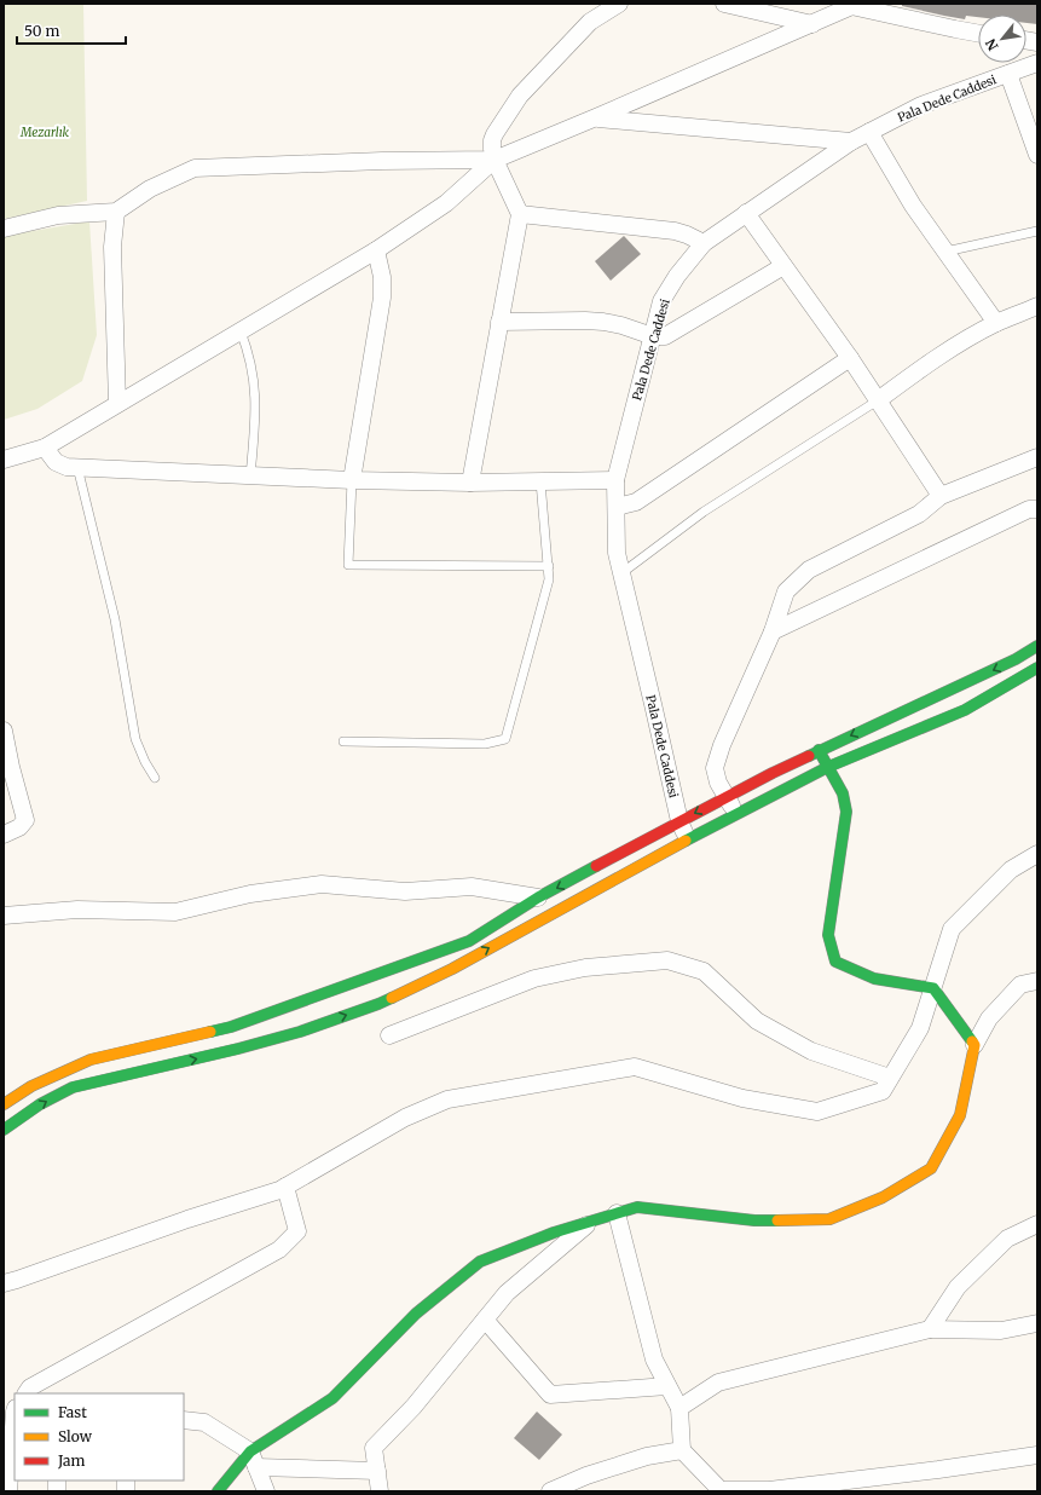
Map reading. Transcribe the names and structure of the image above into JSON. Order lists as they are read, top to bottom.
{
  "streets": {
    "street": ["Pala Dede Caddesi"]
  },
  "parks": ["Mezarlık"],
  "legend": ["Fast", "Slow", "Jam"],
  "scale_bar": "50 m",
  "north": "bottom left"
}
